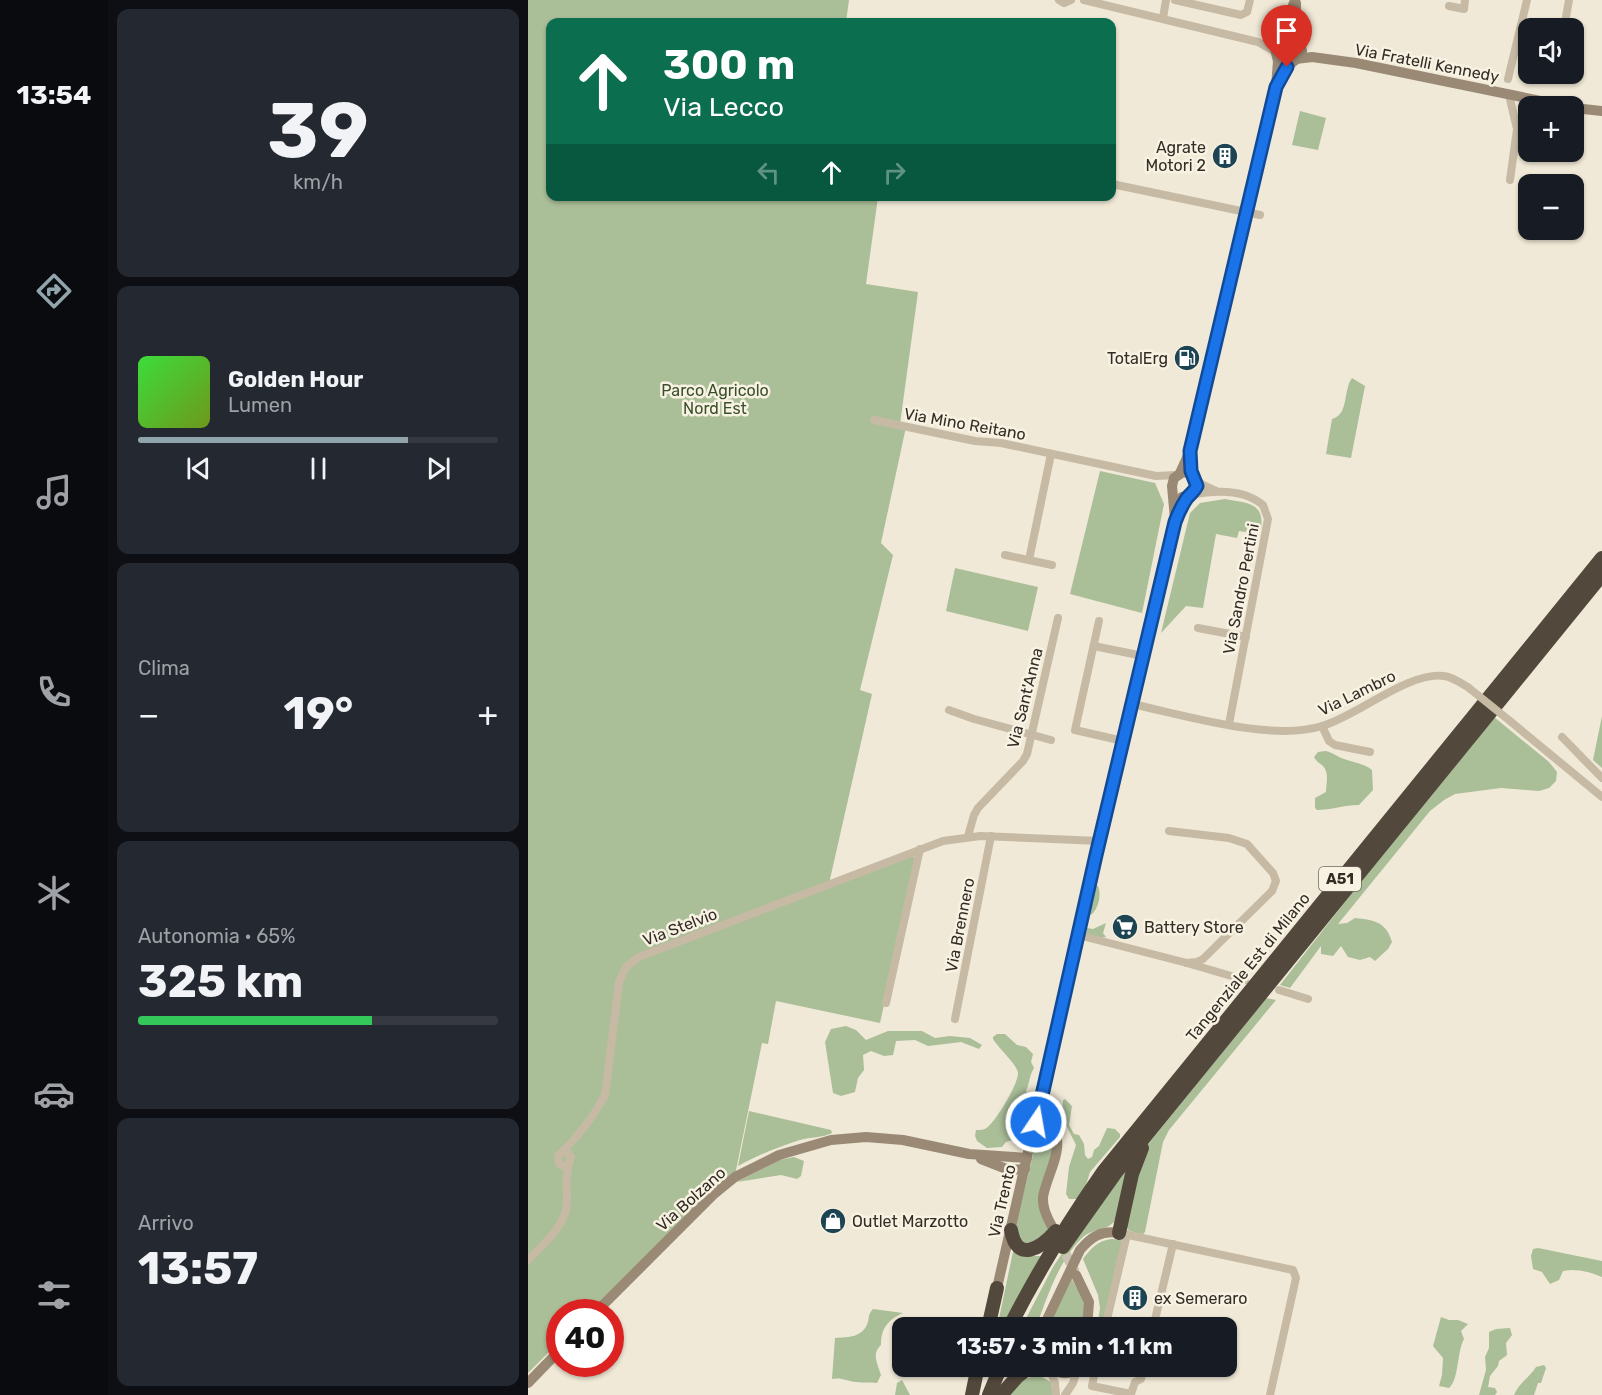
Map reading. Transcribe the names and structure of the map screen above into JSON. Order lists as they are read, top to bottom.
{
  "streets": {
    "highway": ["A51", "Tangenziale Est di Milano"],
    "street": [
      "Via Fratelli Kennedy",
      "Via Mino Reitano",
      "Via Sandro Pertini",
      "Via Lambro",
      "Via Sant'Anna",
      "Via Brennero",
      "Via Stelvio",
      "Via Bolzano",
      "Via Trento"
    ]
  },
  "crossings": [
    ["Via Sandro Pertini", "Via Lambro"],
    ["Via Lambro", "Via Trento"],
    ["Via Sant'Anna", "Via Stelvio"],
    ["Via Brennero", "Via Stelvio"],
    ["Via Stelvio", "Via Trento"],
    ["Via Bolzano", "Via Trento"]
  ],
  "parks": ["Parco Agricolo Nord Est"],
  "places": {
    "building": ["Agrate Motori 2", "ex Semeraro"],
    "fuel station": ["TotalErg"],
    "supermarket": ["Battery Store"],
    "shop": ["Outlet Marzotto"]
  },
  "page": {
    "tabs": "13:54",
    "tile": [
      ["39", "km/h"],
      "Clima",
      ["Autonomia · 65%", "325 km"],
      ["Arrivo", "13:57"]
    ],
    "map_buttons": ["+", "−"],
    "turn": ["300 m", "Via Lecco"],
    "song": ["Golden Hour", "Lumen"],
    "heat": ["−", "19°", "+"],
    "limit": "40",
    "trip": "13:57 · 3 min · 1.1 km"
  }
}
